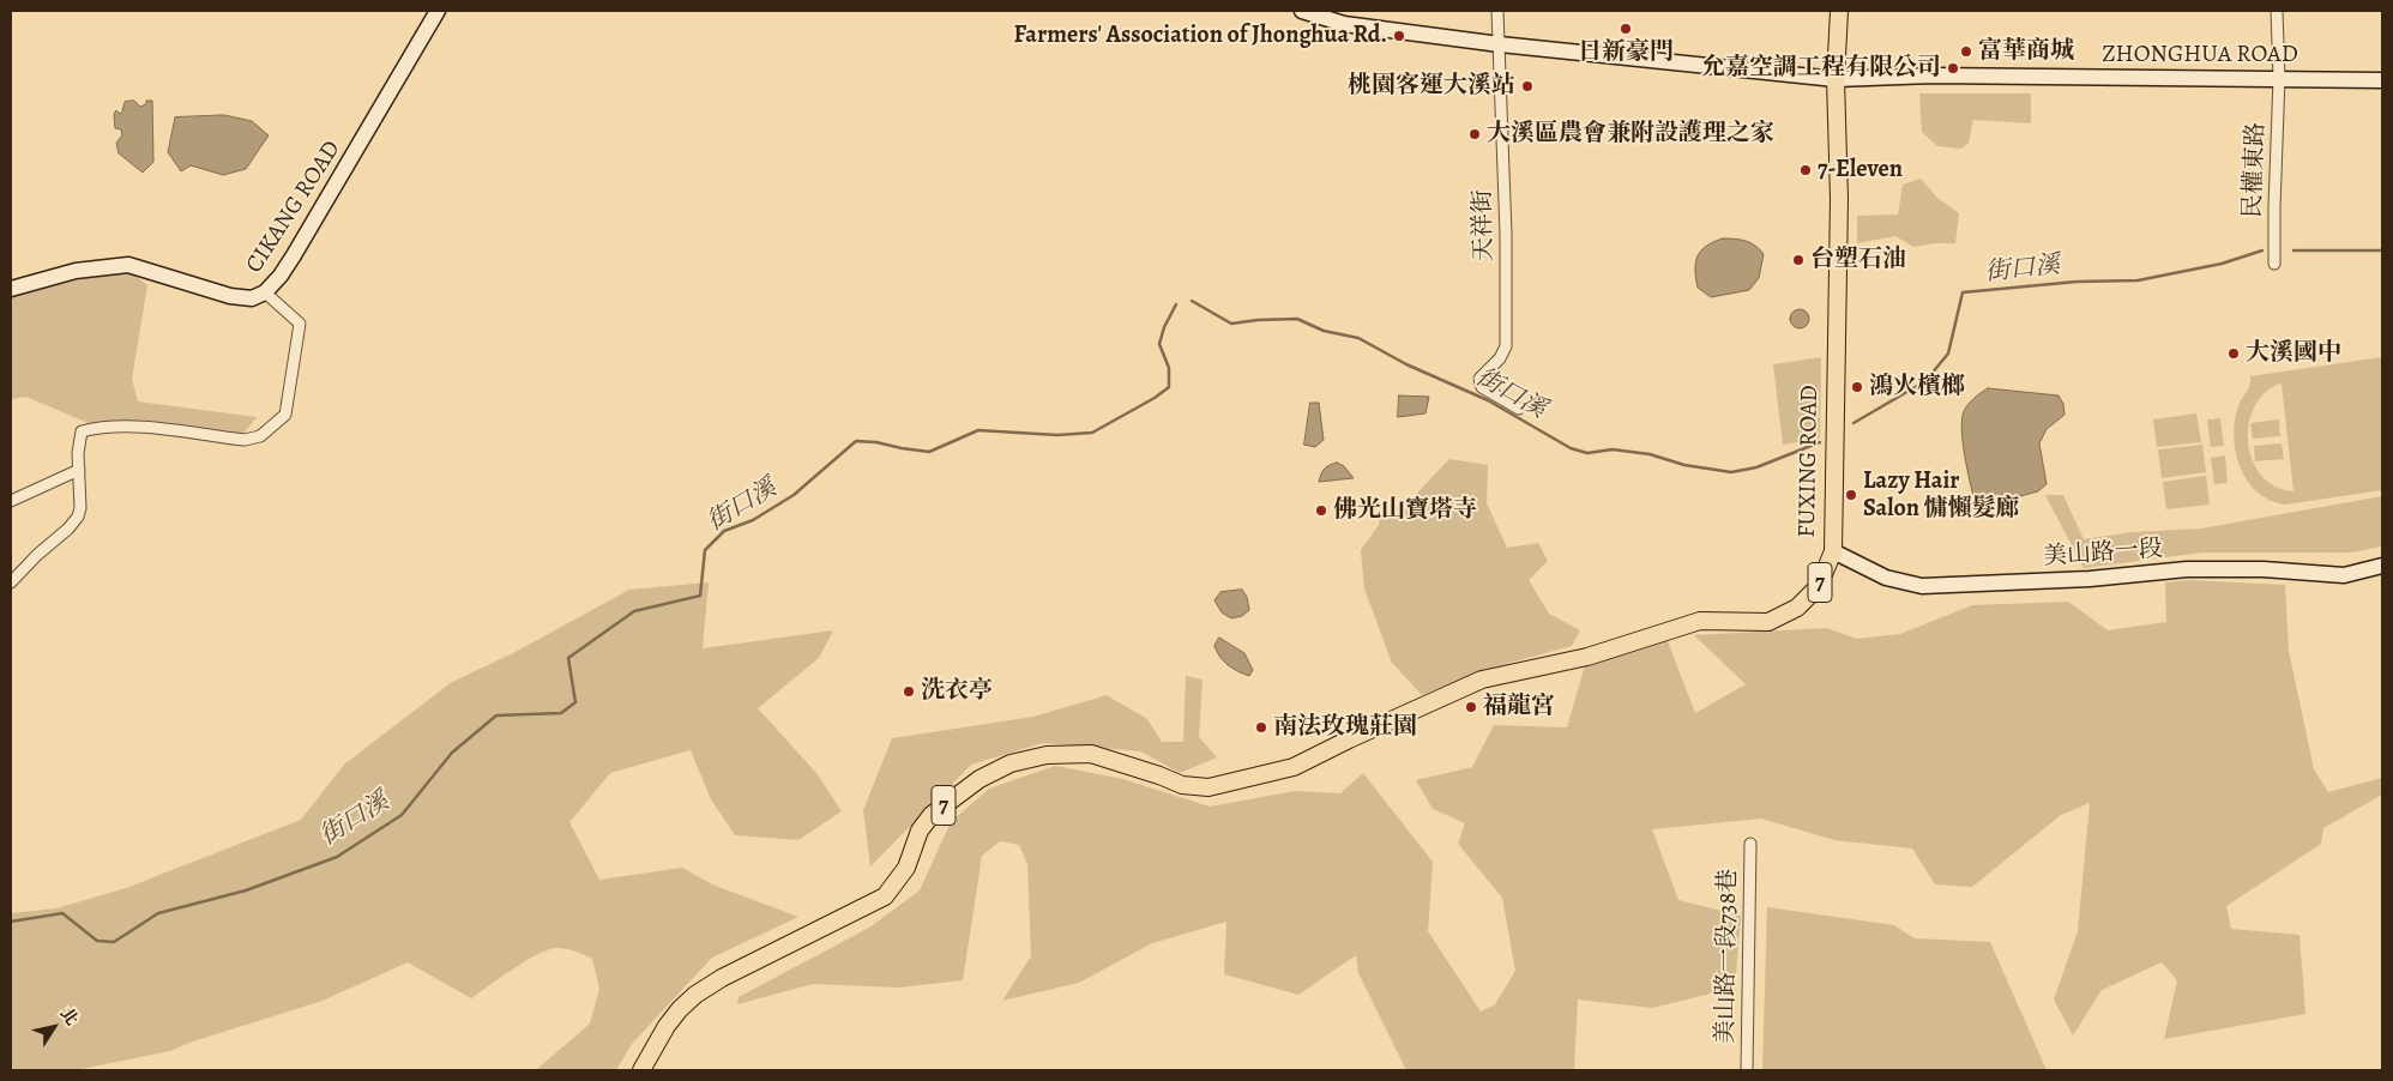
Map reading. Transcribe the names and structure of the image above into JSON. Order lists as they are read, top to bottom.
{
  "streets": {
    "main road": ["FUXING ROAD", "7"],
    "street": [
      "ZHONGHUA ROAD",
      "民權東路",
      "CIKANG ROAD",
      "天祥街",
      "美山路一段",
      "美山路一段738巷"
    ]
  },
  "crossings": [
    ["ZHONGHUA ROAD", "民權東路"],
    ["ZHONGHUA ROAD", "天祥街"],
    ["ZHONGHUA ROAD", "FUXING ROAD"],
    ["FUXING ROAD", "美山路一段"]
  ],
  "water": ["街口溪"],
  "places": [
    "日新豪門",
    "Farmers' Association of Jhonghua Rd.",
    "富華商城",
    "允嘉空調工程有限公司",
    "桃園客運大溪站",
    "大溪區農會兼附設護理之家",
    "7-Eleven",
    "台塑石油",
    "大溪國中",
    "鴻火檳榔",
    "Lazy Hair Salon 慵懶髮廊",
    "佛光山寶塔寺",
    "洗衣亭",
    "福龍宮",
    "南法玫瑰莊園"
  ],
  "north": "top right"
}
